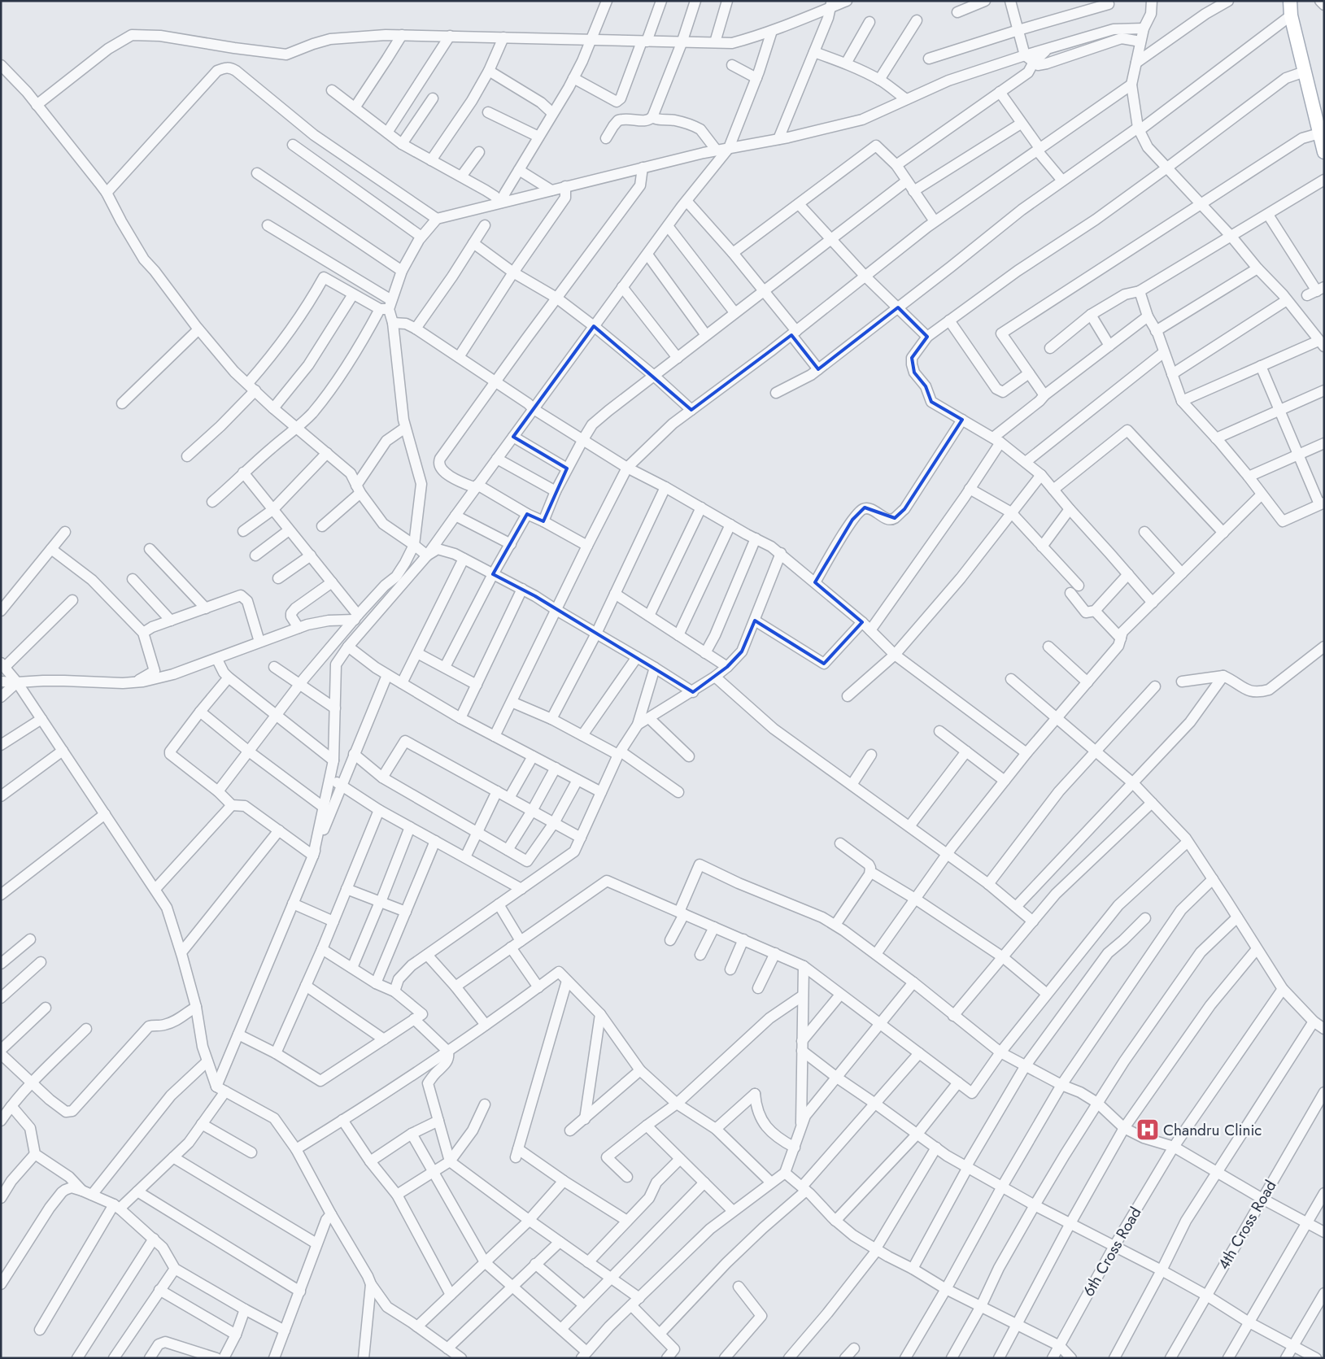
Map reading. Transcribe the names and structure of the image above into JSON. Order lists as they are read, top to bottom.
{
  "streets": {
    "street": ["4th Cross Road", "6th Cross Road"]
  },
  "places": {
    "hospital": ["Chandru Clinic"]
  }
}
